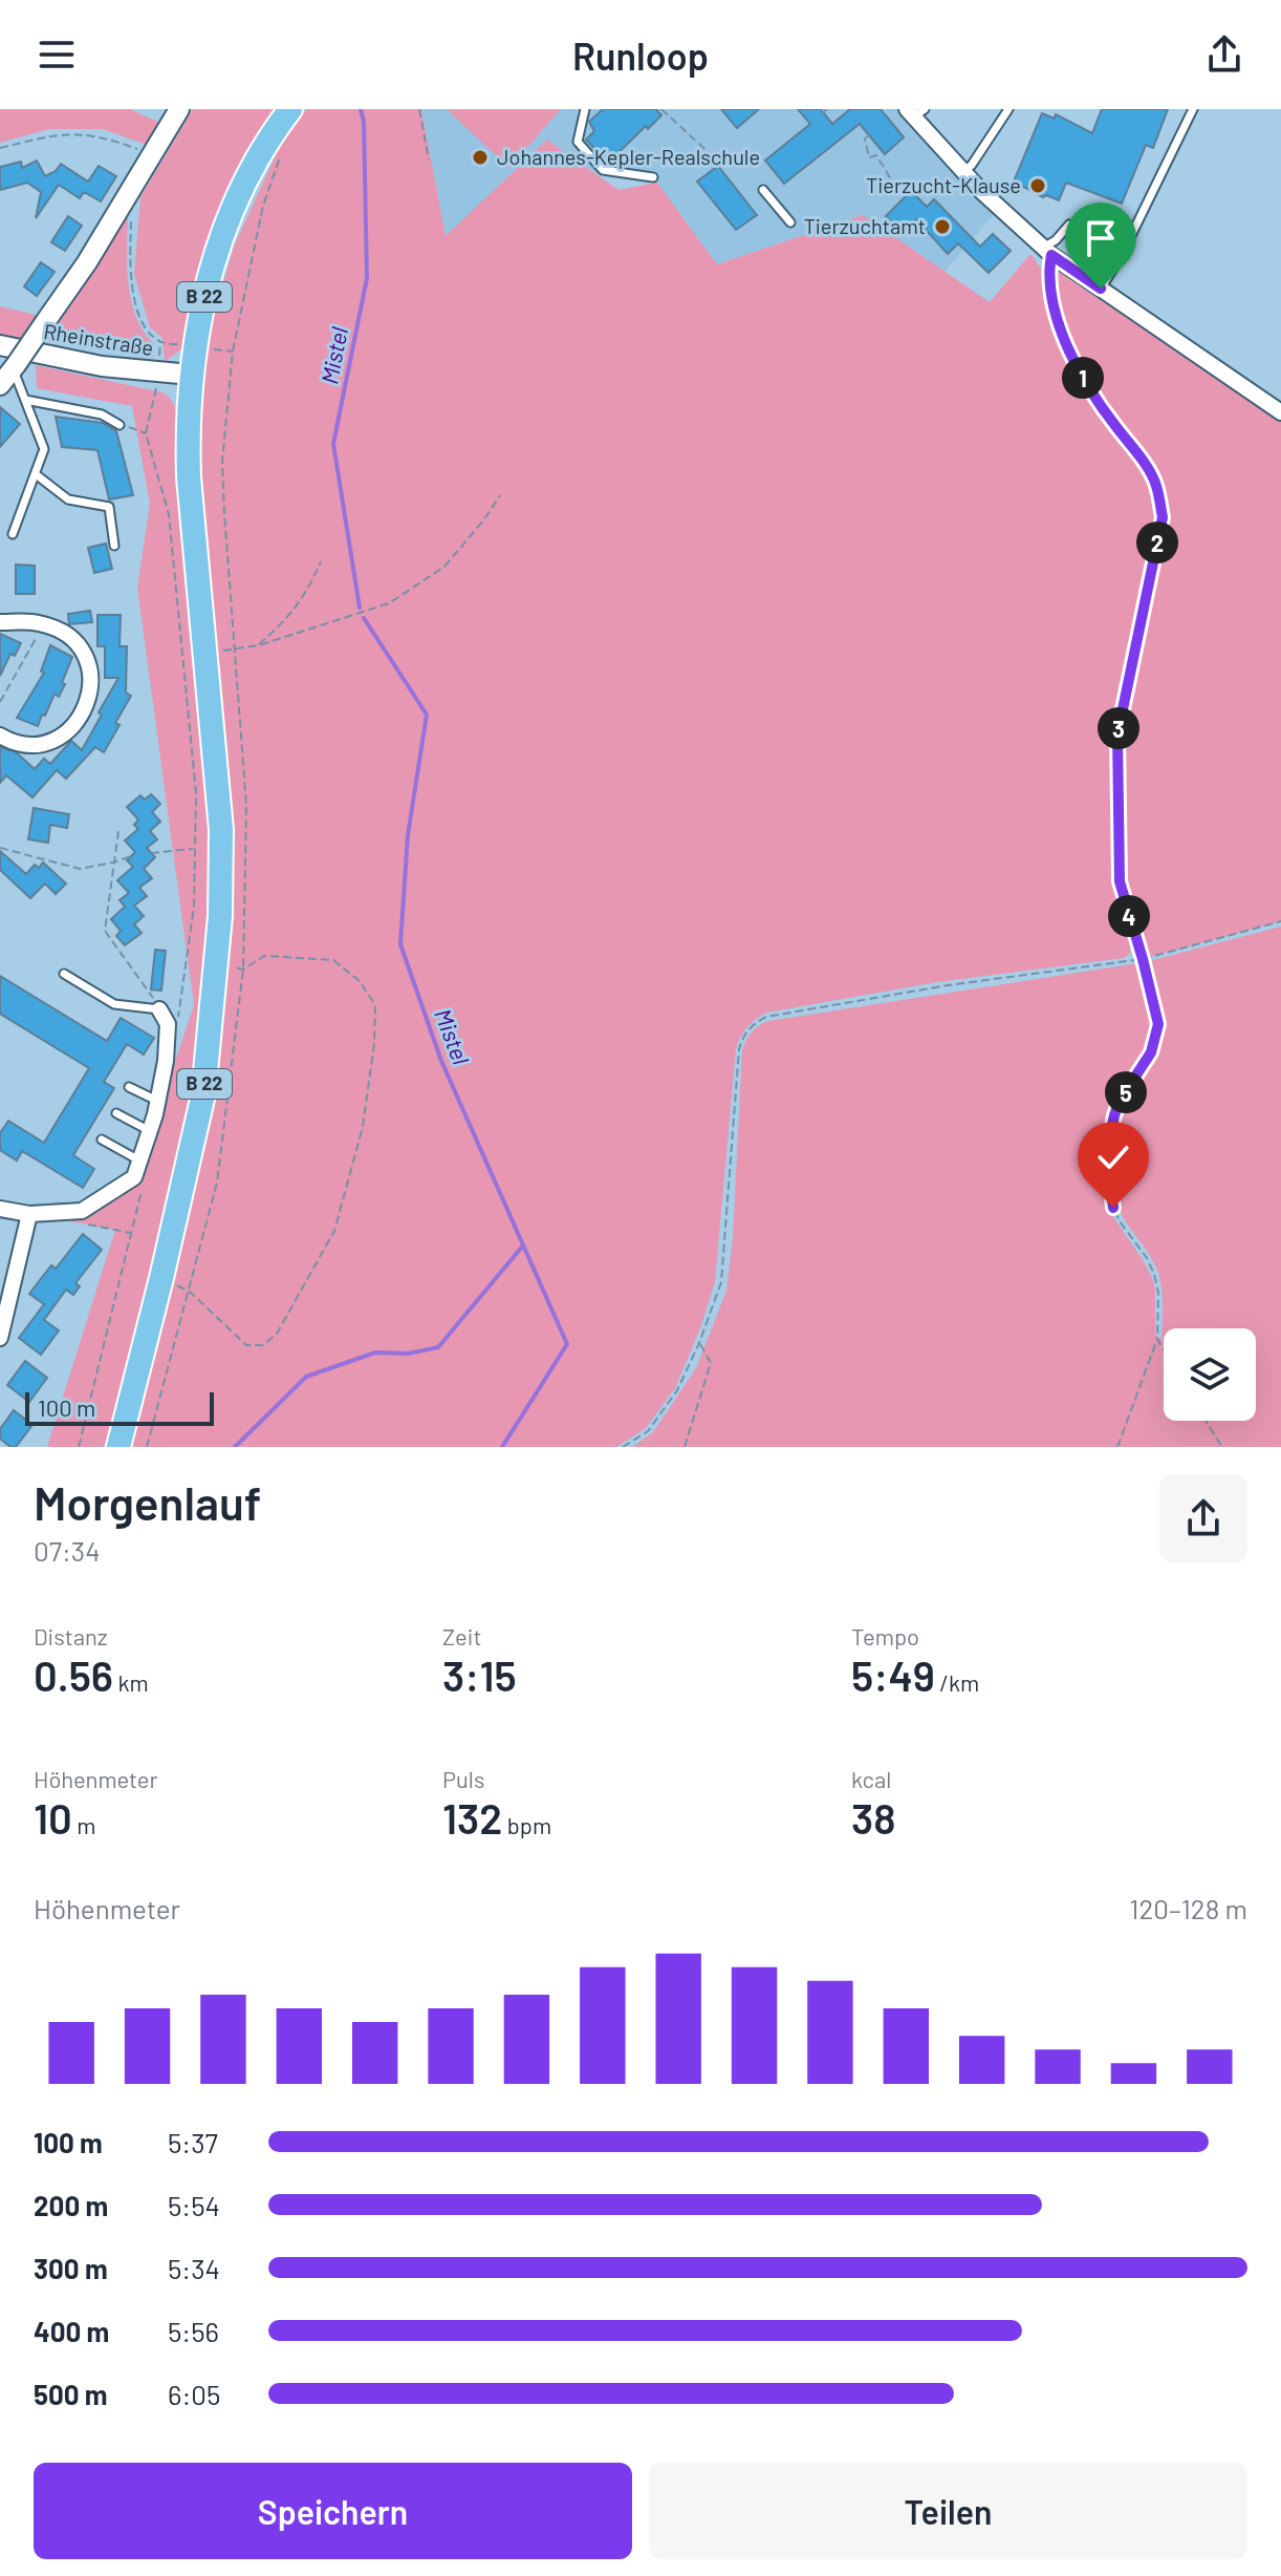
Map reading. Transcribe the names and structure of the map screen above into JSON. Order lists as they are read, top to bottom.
{
  "streets": {
    "main road": ["B 22"],
    "street": ["Rheinstraße"]
  },
  "crossings": [
    ["B 22", "Rheinstraße"]
  ],
  "water": ["Mistel"],
  "places": ["Johannes-Kepler-Realschule", "Tierzucht-Klause", "Tierzuchtamt"],
  "scale_bar": "100 m",
  "page": {
    "header": "Runloop",
    "pins": [
      "1",
      "2",
      "3",
      "4",
      "5"
    ],
    "scale": "100 m",
    "heading": ["Morgenlauf", "07:34"],
    "stats": [
      ["Distanz", "0.56 km"],
      ["Zeit", "3:15"],
      ["Tempo", "5:49 /km"],
      ["Höhenmeter", "10 m"],
      ["Puls", "132 bpm"],
      ["kcal", "38"]
    ],
    "chart": ["Höhenmeter", "120–128 m"],
    "list": [
      {
        "name": "100 m",
        "note": "5:37"
      },
      {
        "name": "200 m",
        "note": "5:54"
      },
      {
        "name": "300 m",
        "note": "5:34"
      },
      {
        "name": "400 m",
        "note": "5:56"
      },
      {
        "name": "500 m",
        "note": "6:05"
      }
    ],
    "buttons": ["Speichern", "Teilen"]
  }
}
